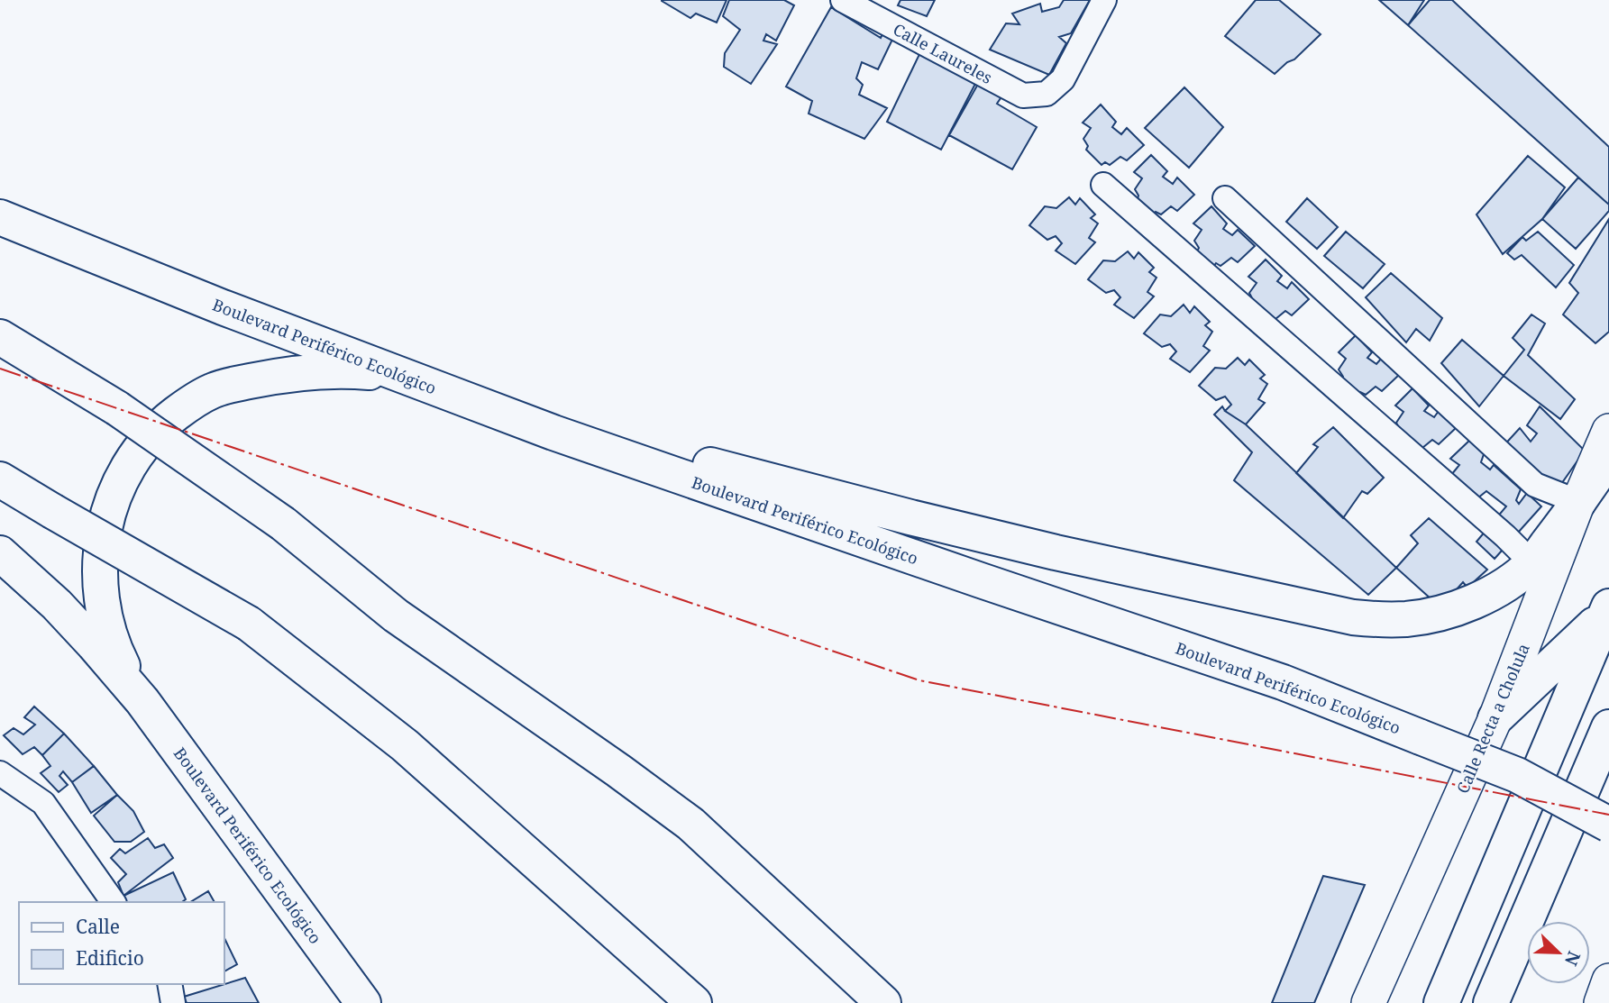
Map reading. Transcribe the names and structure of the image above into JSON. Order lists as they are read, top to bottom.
{
  "streets": {
    "main road": ["Boulevard Periférico Ecológico", "Calle Recta a Cholula"],
    "street": ["Calle Laureles"]
  },
  "legend": ["Calle", "Edificio"],
  "north": "bottom right"
}
